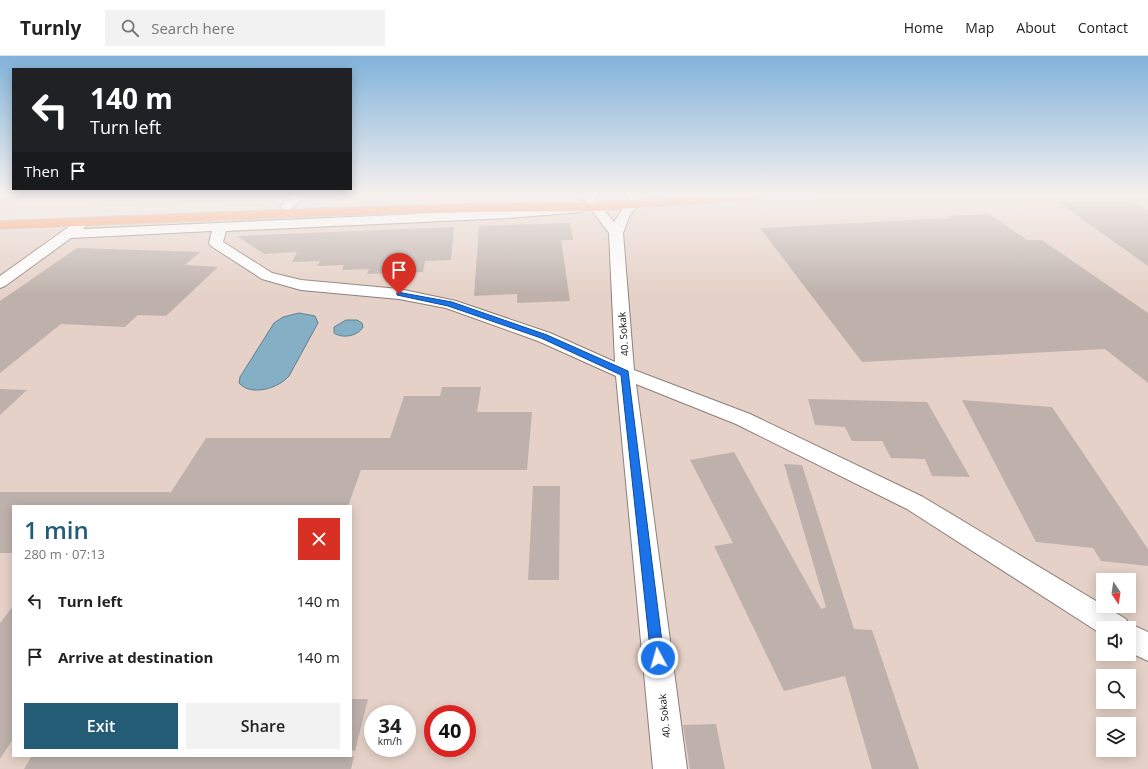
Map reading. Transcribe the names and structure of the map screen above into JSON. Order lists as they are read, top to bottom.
{
  "streets": {
    "street": ["40. Sokak"]
  },
  "north": "bottom",
  "page": {
    "header": "Turnly",
    "search": "Search here",
    "nav": [
      "Home",
      "Map",
      "About",
      "Contact"
    ],
    "turn": ["140 m", "Turn left"],
    "then": "Then",
    "heading": ["1 min", "280 m · 07:13"],
    "list": [
      {
        "name": "Turn left",
        "value": "140 m"
      },
      {
        "name": "Arrive at destination",
        "value": "140 m"
      }
    ],
    "buttons": ["Exit", "Share"],
    "speed": "34 km/h",
    "limit": "40"
  }
}
